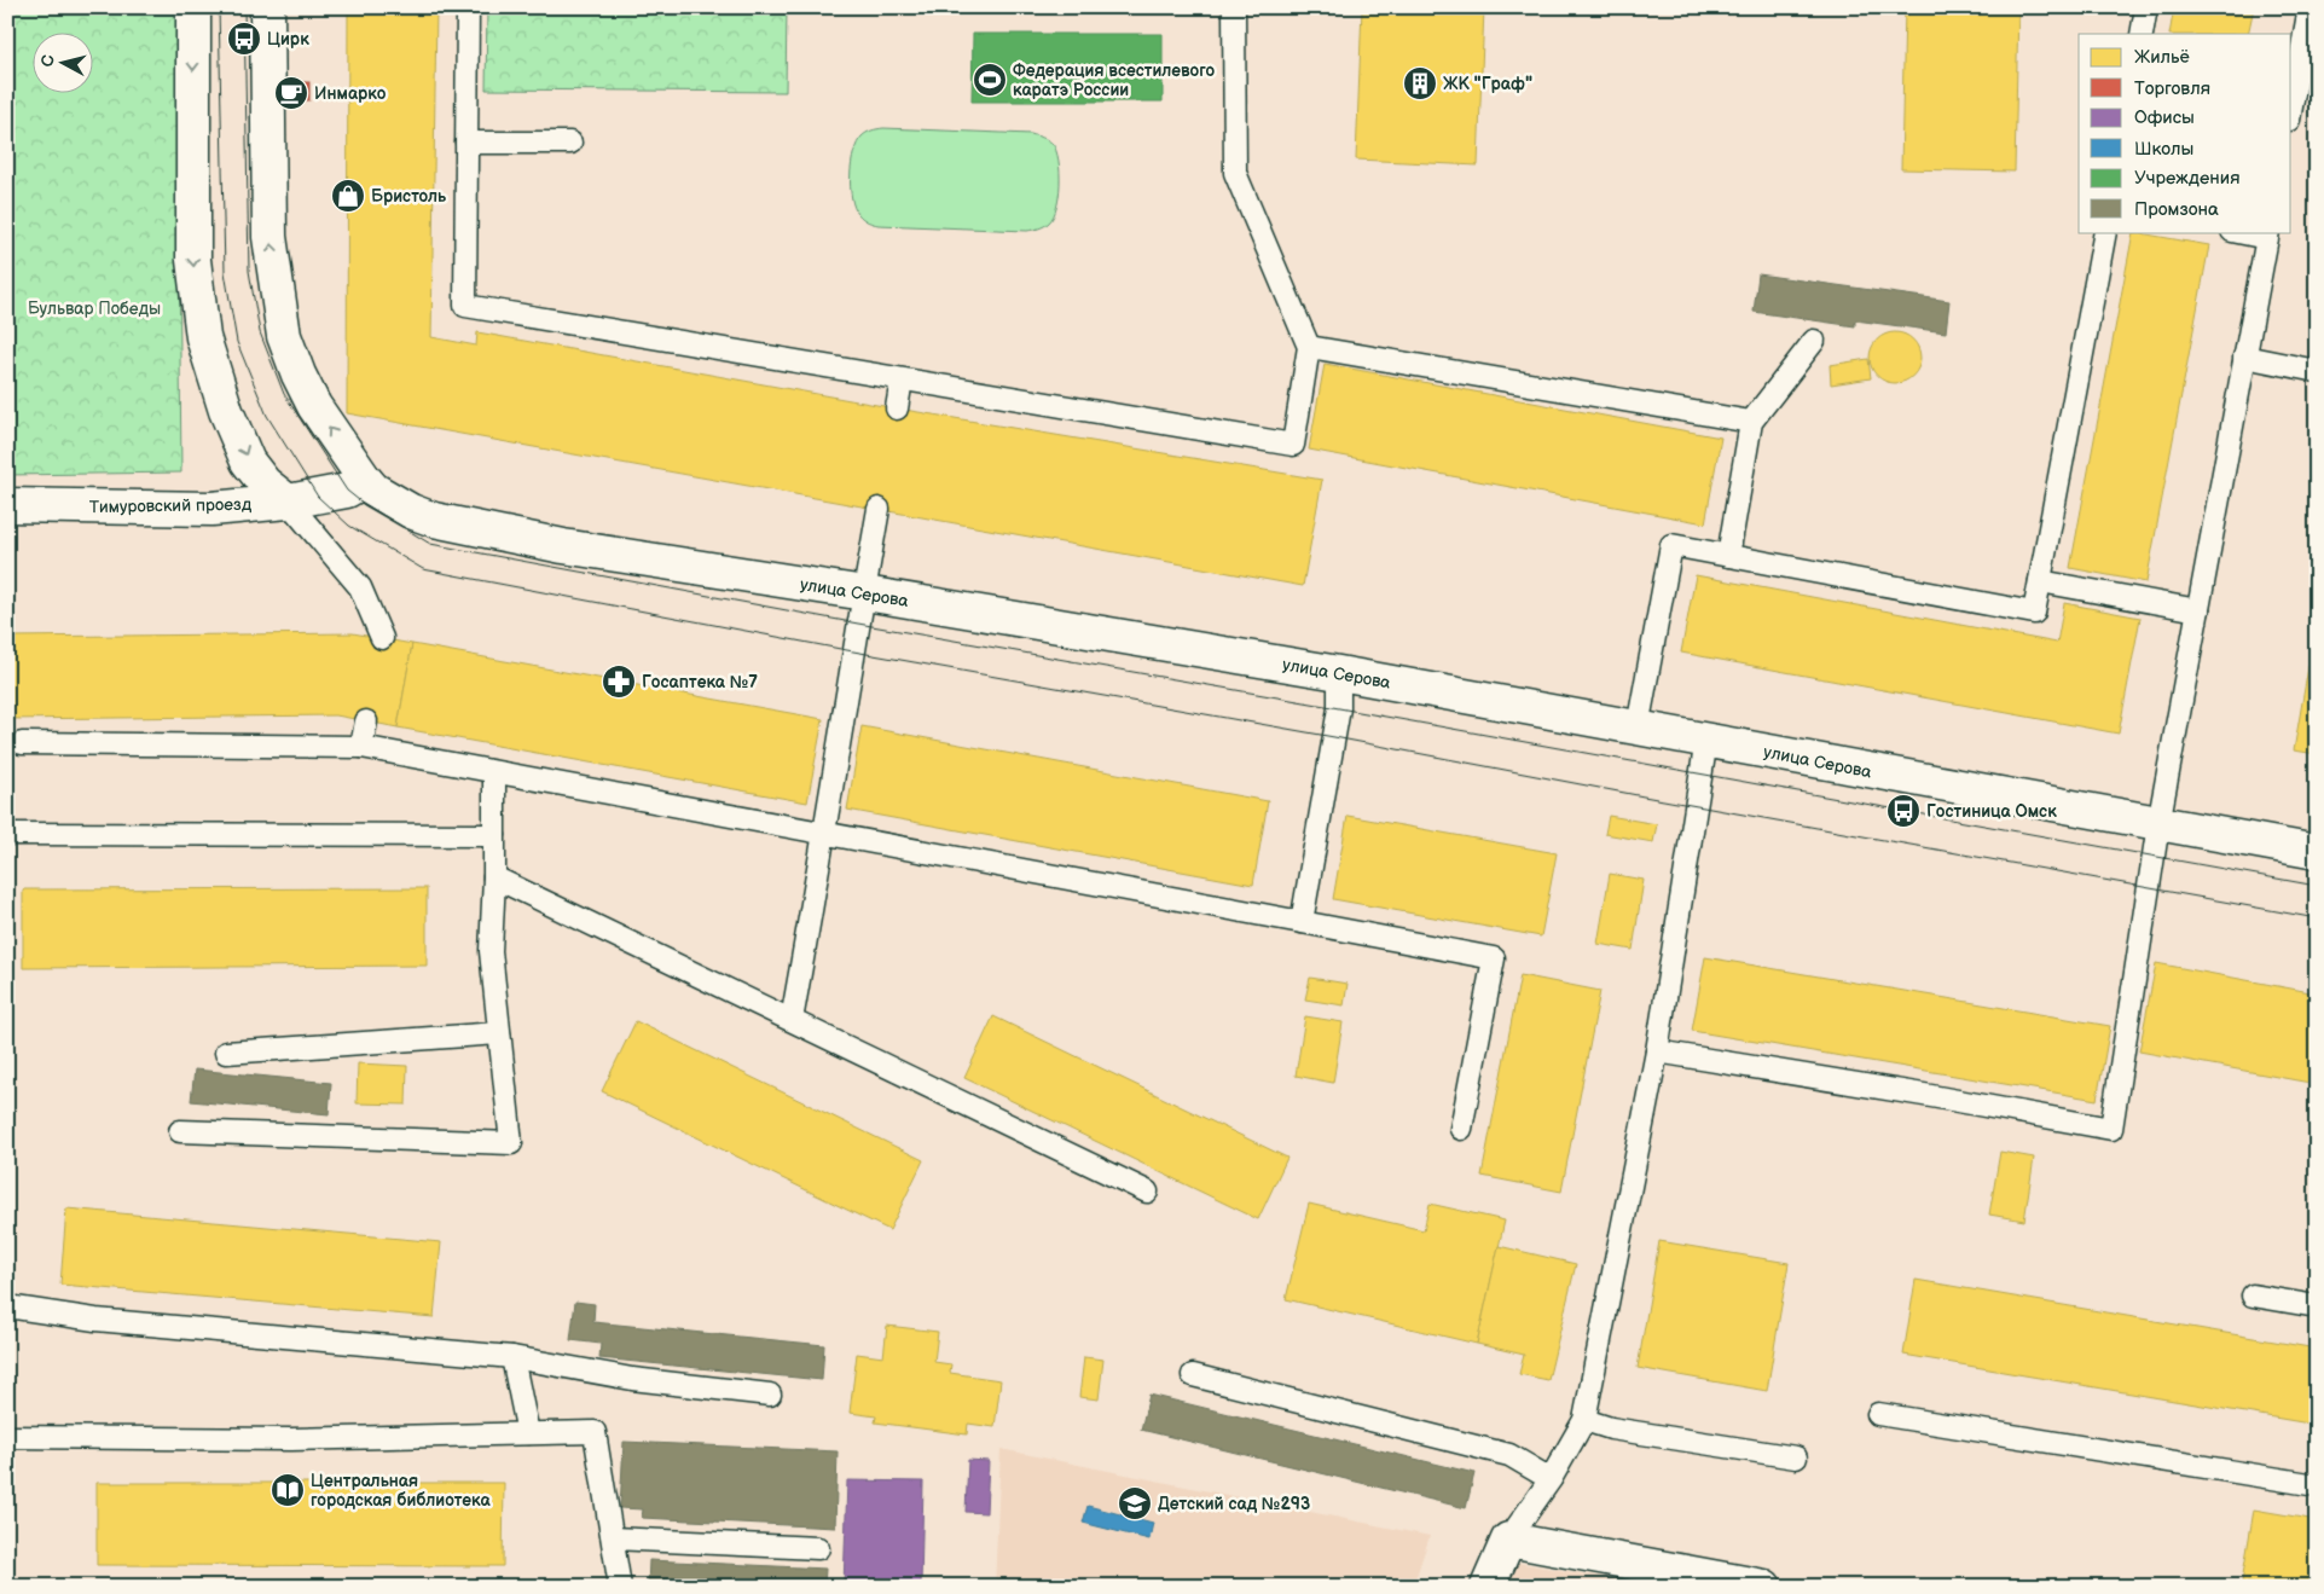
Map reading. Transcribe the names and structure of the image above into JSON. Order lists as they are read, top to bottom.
{
  "streets": {
    "street": ["Тимуровский проезд", "улица Серова"]
  },
  "crossings": [
    ["Тимуровский проезд", "улица Серова"]
  ],
  "parks": ["Бульвар Победы"],
  "places": {
    "bus stop": ["Цирк", "Гостиница Омск"],
    "sports": ["Федерация всестилевого каратэ России"],
    "building": ["ЖК \"Граф\""],
    "cafe": ["Инмарко"],
    "shop": ["Бристоль"],
    "pharmacy": ["Госаптека №7"],
    "library": ["Центральная городская библиотека"],
    "school or university": ["Детский сад №293"]
  },
  "legend": [
    "Жильё",
    "Торговля",
    "Офисы",
    "Школы",
    "Учреждения",
    "Промзона"
  ],
  "north": "left"
}
